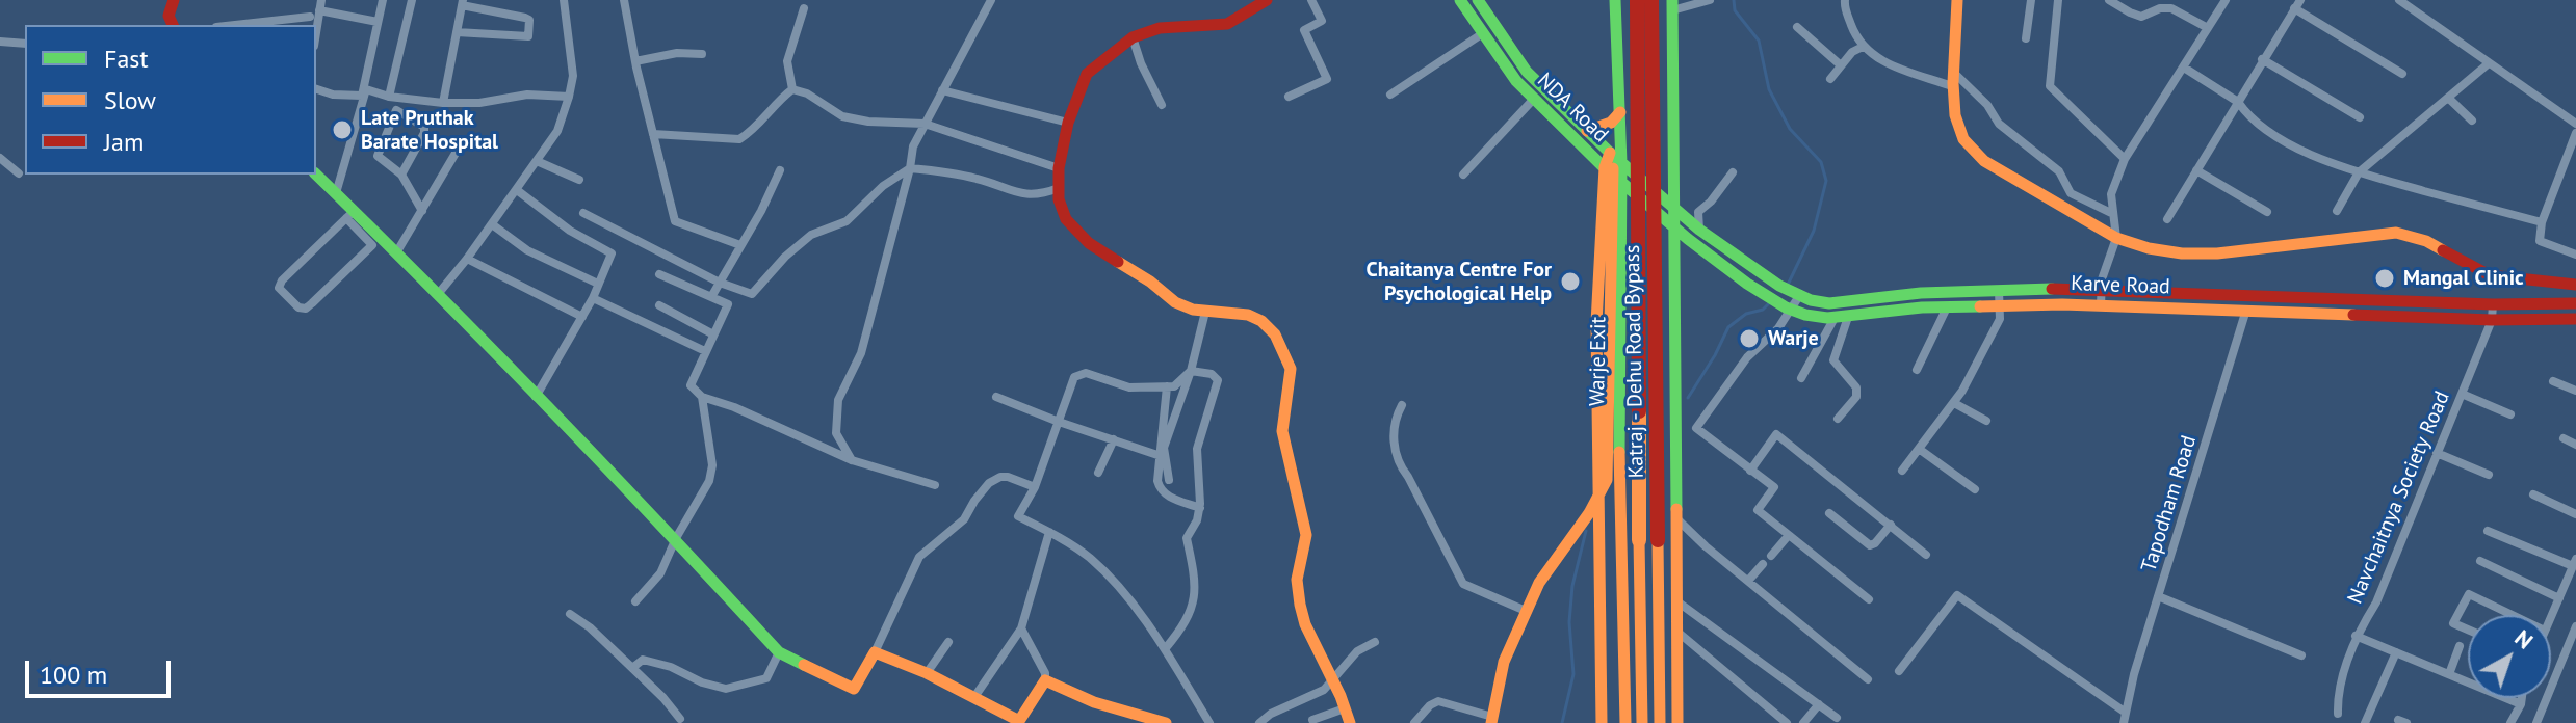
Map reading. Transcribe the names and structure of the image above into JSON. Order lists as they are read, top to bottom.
{
  "streets": {
    "main road": [
      "NDA Road",
      "Karve Road",
      "Warje Exit",
      "Katraj - Dehu Road Bypass"
    ],
    "street": ["Navchaitnya Society Road", "Tapodham Road"]
  },
  "crossings": [
    ["NDA Road", "Karve Road"],
    ["NDA Road", "Warje Exit"],
    ["Karve Road", "Navchaitnya Society Road"],
    ["Karve Road", "Tapodham Road"]
  ],
  "places": [
    "Late Pruthak Barate Hospital",
    "Mangal Clinic",
    "Chaitanya Centre For Psychological Help",
    "Warje"
  ],
  "legend": ["Fast", "Slow", "Jam"],
  "scale_bar": "100 m",
  "north": "top right"
}
